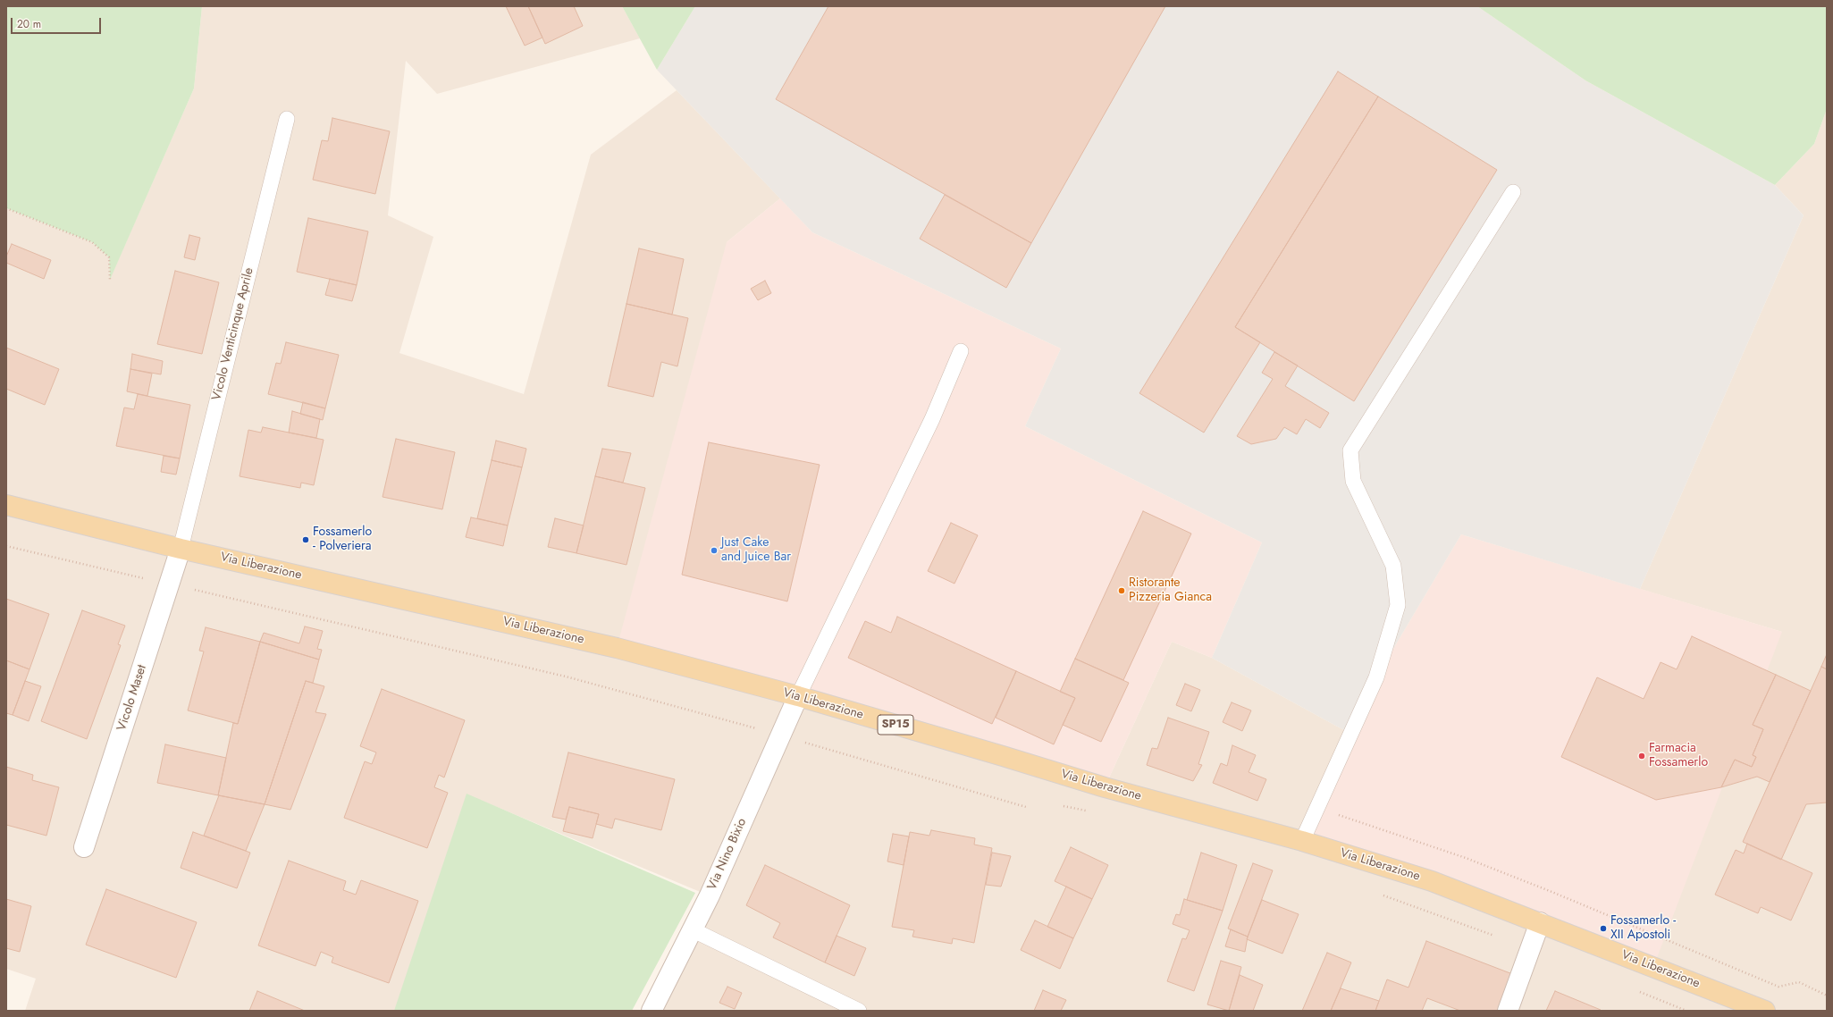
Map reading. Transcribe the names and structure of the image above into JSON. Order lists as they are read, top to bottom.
{
  "streets": {
    "main road": ["Via Liberazione", "SP15"],
    "street": ["Vicolo Maset", "Via Nino Bixio"],
    "lane": ["Vicolo Venticinque Aprile"]
  },
  "crossings": [
    ["Vicolo Venticinque Aprile", "Via Liberazione"],
    ["Vicolo Venticinque Aprile", "Vicolo Maset"],
    ["Via Liberazione", "Vicolo Maset"],
    ["Via Liberazione", "Via Nino Bixio"]
  ],
  "places": [
    "Fossamerlo - Polveriera",
    "Just Cake and Juice Bar",
    "Ristorante Pizzeria Gianca",
    "Farmacia Fossamerlo",
    "Fossamerlo - XII Apostoli"
  ],
  "scale_bar": "20 m"
}
